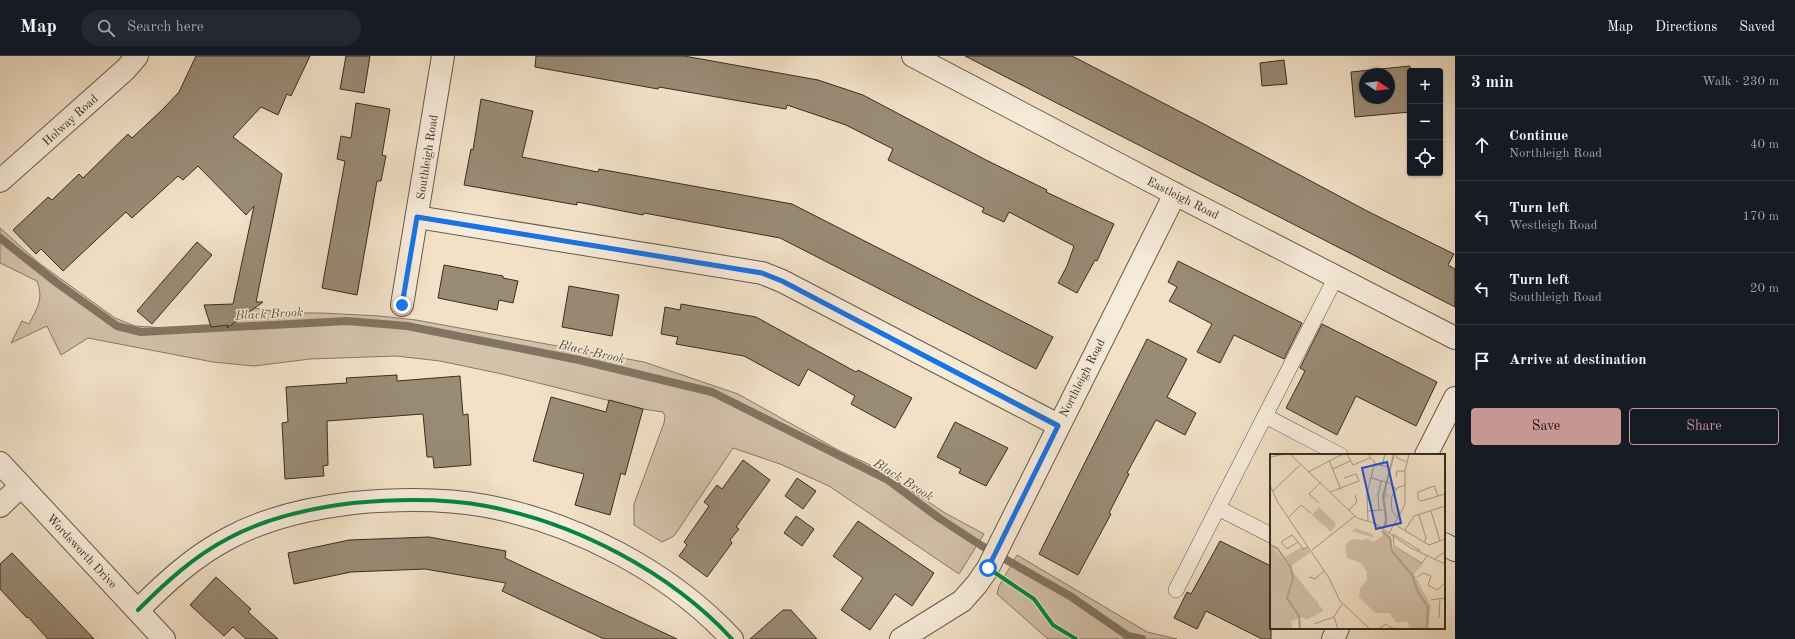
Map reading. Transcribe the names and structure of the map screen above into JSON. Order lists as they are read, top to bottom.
{
  "streets": {
    "street": [
      "Holway Road",
      "Southleigh Road",
      "Eastleigh Road",
      "Northleigh Road",
      "Wordsworth Drive"
    ]
  },
  "crossings": [
    ["Eastleigh Road", "Northleigh Road"]
  ],
  "water": ["Black Brook"],
  "north": "right",
  "page": {
    "header": "Map",
    "search": "Search here",
    "nav": ["Map", "Directions", "Saved"],
    "heading": ["3 min", "Walk · 230 m"],
    "map_buttons": ["+", "−"],
    "list": [
      ["Continue", "Northleigh Road", "40 m"],
      ["Turn left", "Westleigh Road", "170 m"],
      ["Turn left", "Southleigh Road", "20 m"],
      "Arrive at destination"
    ],
    "buttons": ["Save", "Share"]
  }
}
